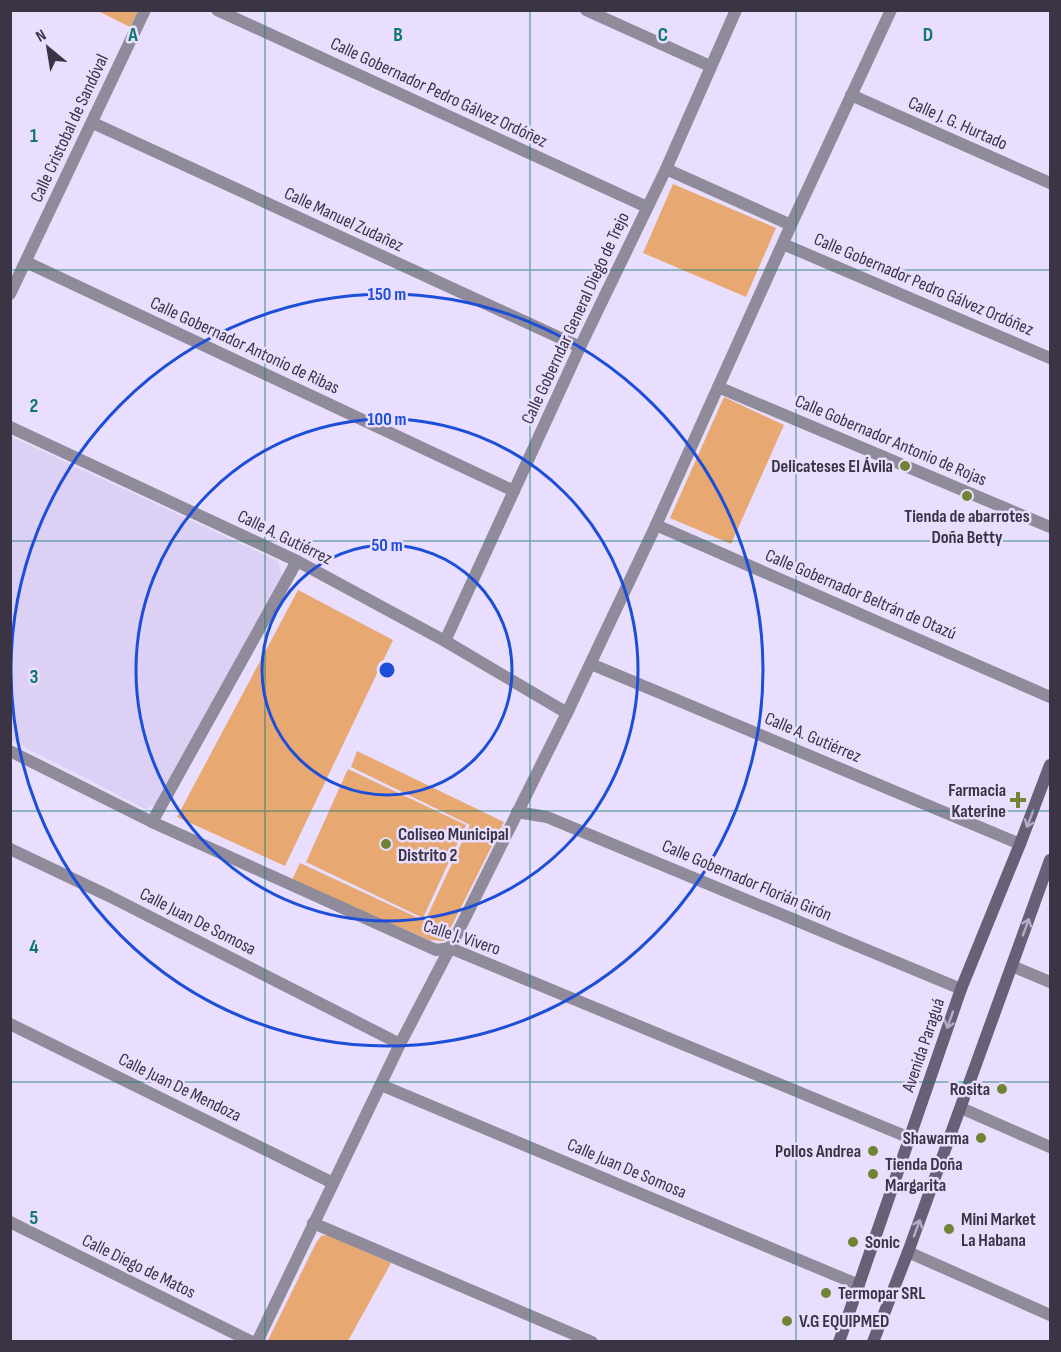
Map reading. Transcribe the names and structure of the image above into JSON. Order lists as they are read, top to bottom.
{
  "streets": {
    "main road": ["Avenida Paraguá"],
    "street": [
      "Calle Gobernador Pedro Gálvez Ordóñez",
      "Calle J. G. Hurtado",
      "Calle Cristobal de Sandóval",
      "Calle Manuel Zudañez",
      "Calle Goberndar General Diego de Trejo",
      "Calle Gobernador Antonio de Ribas",
      "Calle Gobernador Antonio de Rojas",
      "Calle A. Gutiérrez",
      "Calle Gobernador Beltrán de Otazú",
      "Calle Gobernador Florián Girón",
      "Calle Juan De Somosa",
      "Calle J. Vivero",
      "Calle Juan De Mendoza",
      "Calle Diego de Matos"
    ]
  },
  "crossings": [
    ["Calle Gobernador Pedro Gálvez Ordóñez", "Calle Goberndar General Diego de Trejo"],
    ["Calle Cristobal de Sandóval", "Calle Manuel Zudañez"],
    ["Calle Cristobal de Sandóval", "Calle Gobernador Antonio de Ribas"],
    ["Calle Manuel Zudañez", "Calle Goberndar General Diego de Trejo"],
    ["Calle Goberndar General Diego de Trejo", "Calle Gobernador Antonio de Ribas"],
    ["Calle Goberndar General Diego de Trejo", "Calle A. Gutiérrez"],
    ["Calle A. Gutiérrez", "Avenida Paraguá"],
    ["Calle Gobernador Florián Girón", "Avenida Paraguá"],
    ["Calle Juan De Somosa", "Avenida Paraguá"],
    ["Calle J. Vivero", "Avenida Paraguá"]
  ],
  "places": {
    "other": [
      "Delicateses El Ávila",
      "Tienda de abarrotes Doña Betty",
      "Coliseo Municipal Distrito 2",
      "Rosita",
      "Shawarma",
      "Pollos Andrea",
      "Tienda Doña Margarita",
      "Mini Market La Habana",
      "Sonic",
      "Termopar SRL",
      "V.G EQUIPMED"
    ],
    "health": ["Farmacia Katerine"]
  },
  "north": "top left",
  "grid": {
    "columns": [
      "A",
      "B",
      "C",
      "D"
    ],
    "rows": [
      "1",
      "2",
      "3",
      "4",
      "5"
    ]
  },
  "rings": ["150 m", "100 m", "50 m"]
}
